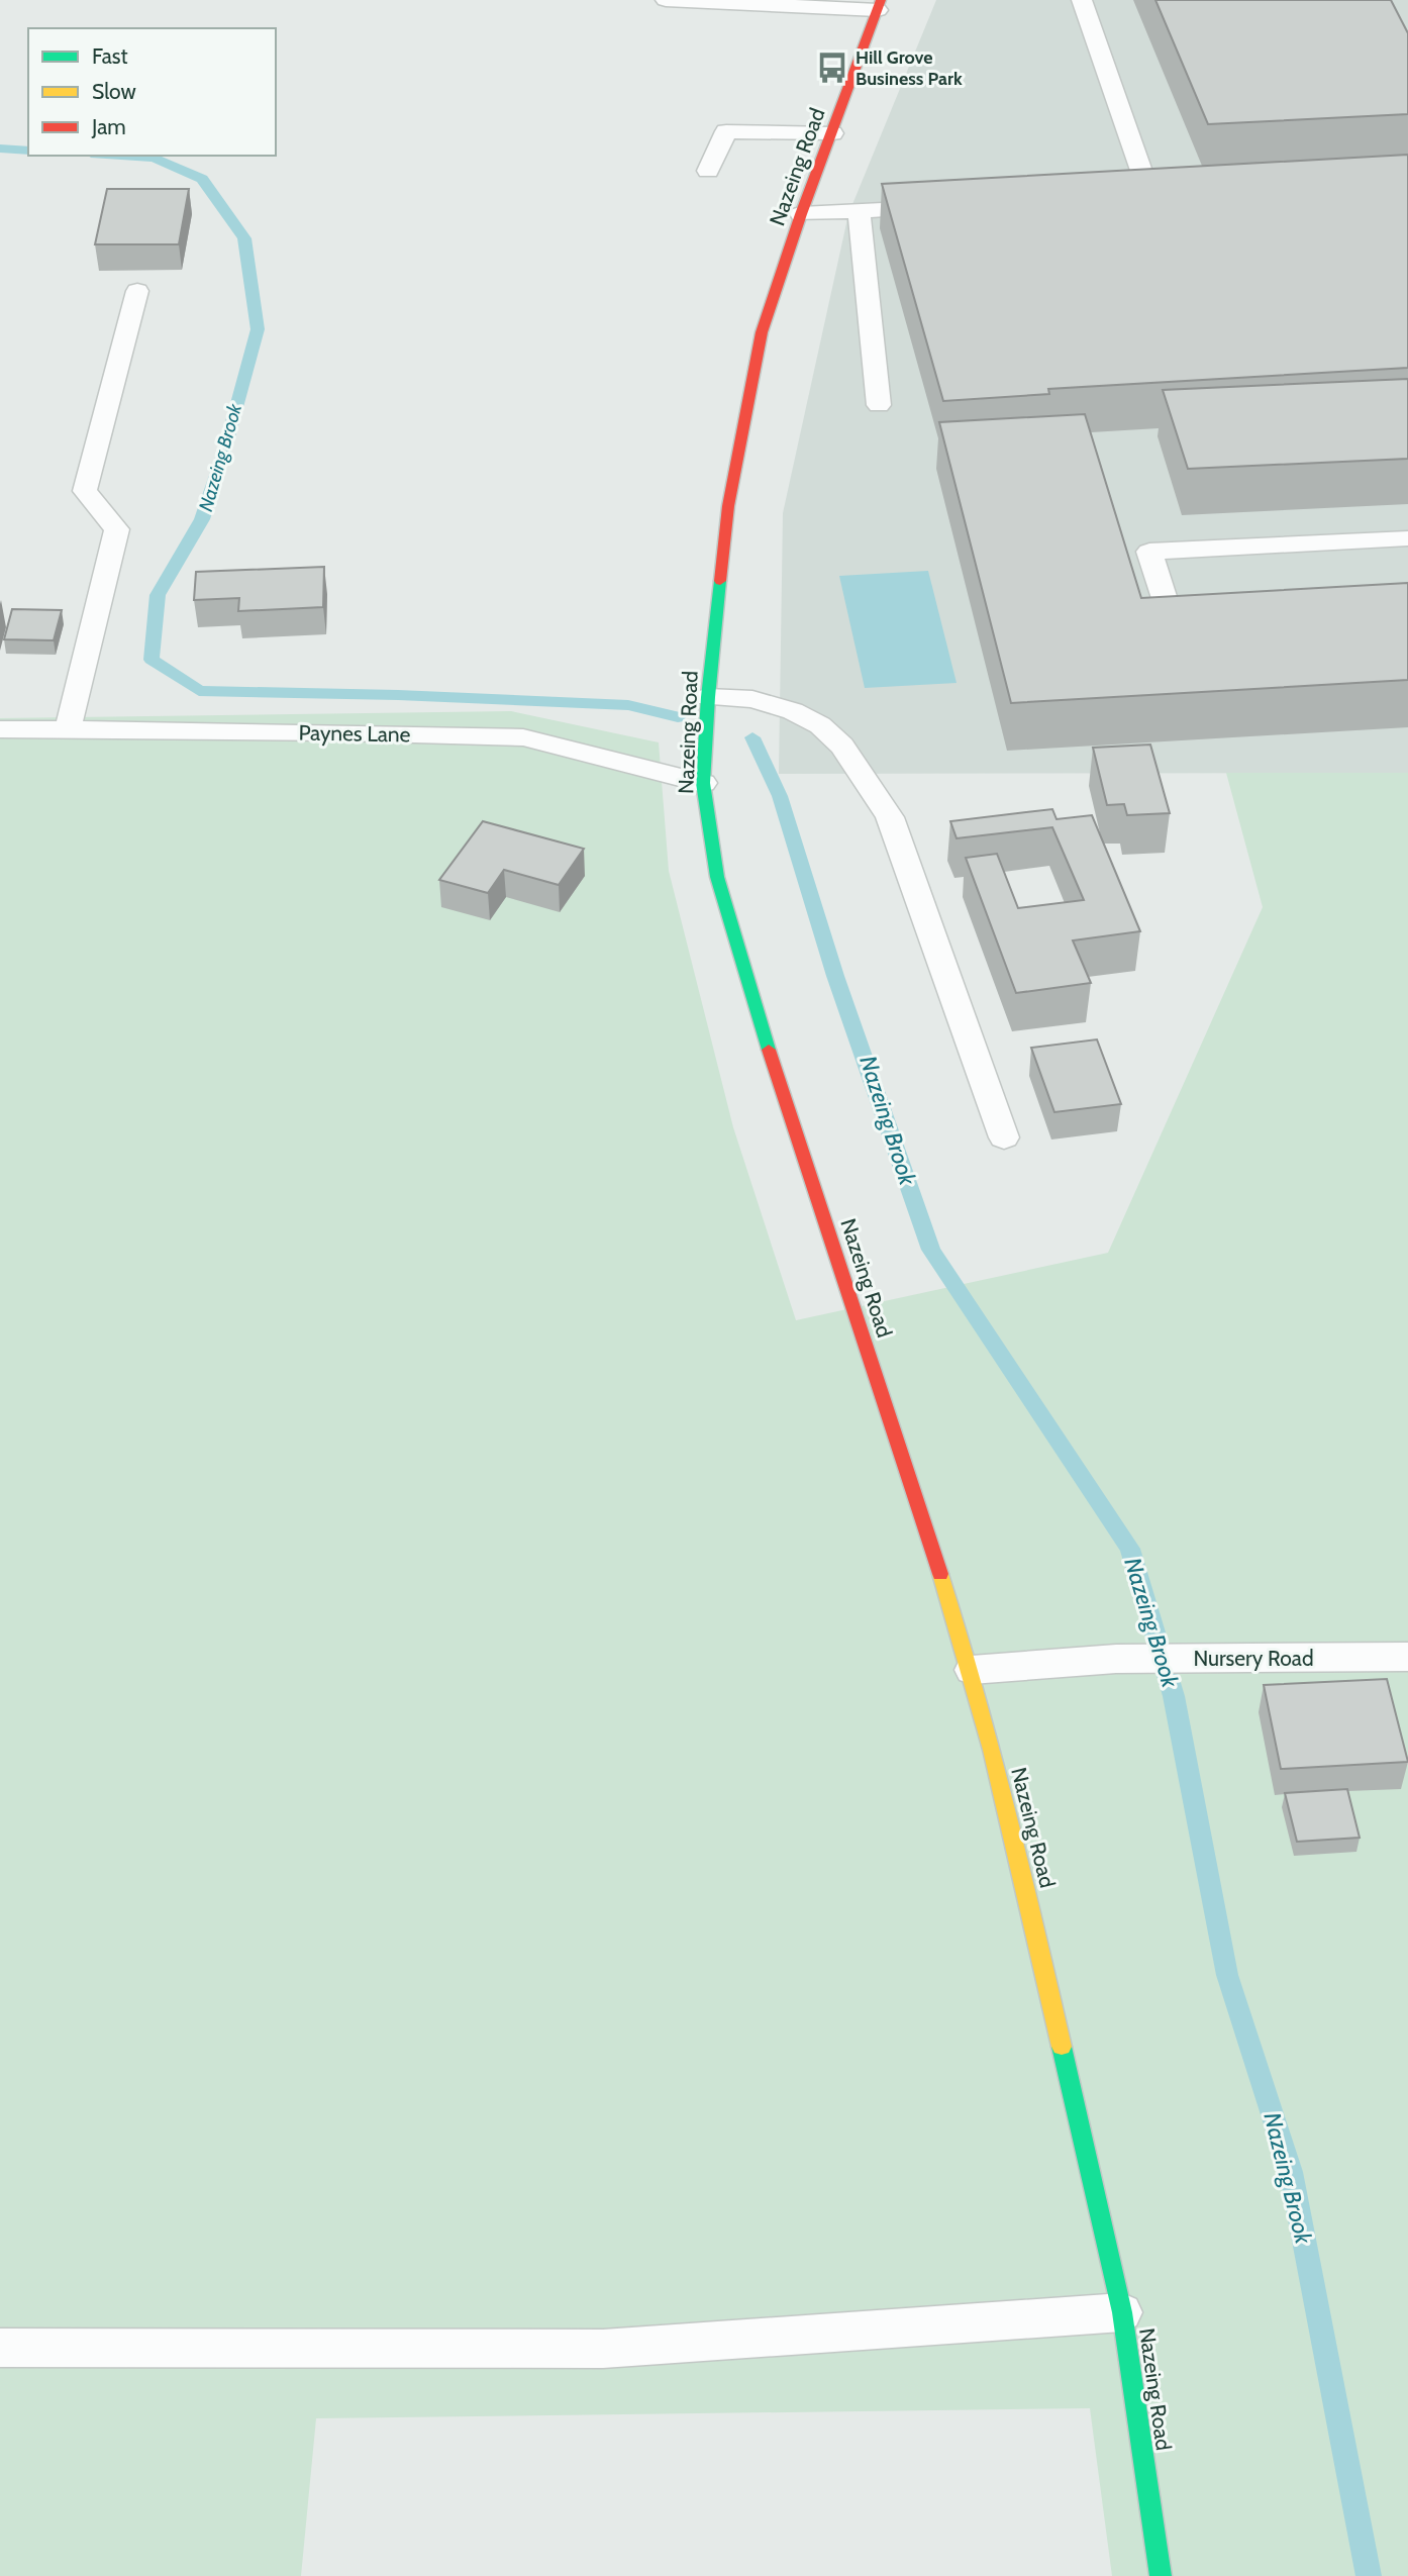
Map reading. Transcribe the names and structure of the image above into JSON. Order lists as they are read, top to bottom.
{
  "streets": {
    "main road": ["Nazeing Road"],
    "lane": ["Paynes Lane", "Nursery Road"]
  },
  "crossings": [
    ["Nazeing Road", "Paynes Lane"],
    ["Nazeing Road", "Nursery Road"]
  ],
  "water": ["Nazeing Brook"],
  "places": {
    "bus stop": ["Hill Grove Business Park"]
  },
  "legend": ["Fast", "Slow", "Jam"]
}
